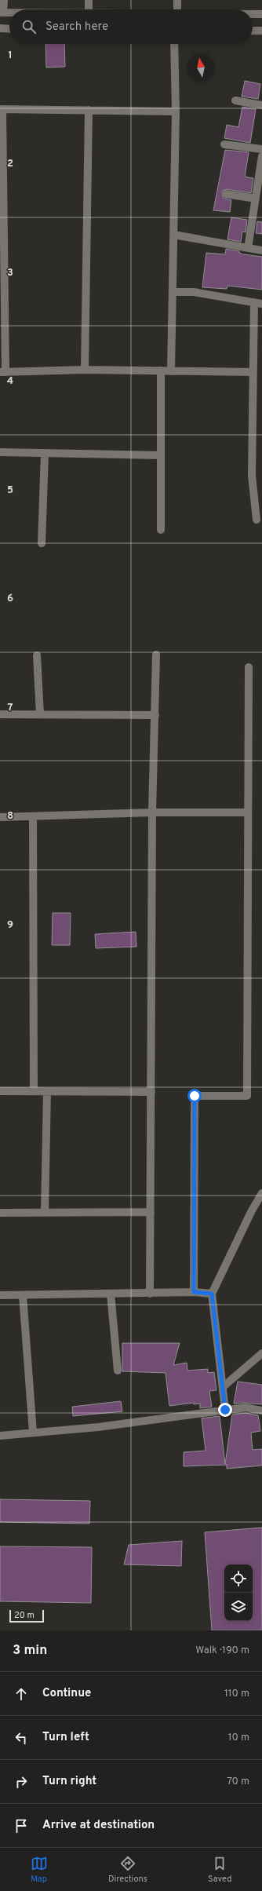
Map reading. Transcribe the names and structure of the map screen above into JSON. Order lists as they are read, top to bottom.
{
  "scale_bar": "20 m",
  "north": "top",
  "page": {
    "search": "Search here",
    "scale": "20 m",
    "heading": ["3 min", "Walk · 190 m"],
    "list": [
      ["Continue", "110 m"],
      ["Turn left", "10 m"],
      ["Turn right", "70 m"],
      "Arrive at destination"
    ],
    "nav": ["Map", "Directions", "Saved"]
  },
  "grid": {
    "rows": [
      "1",
      "2",
      "3",
      "4",
      "5",
      "6",
      "7",
      "8",
      "9"
    ]
  }
}
